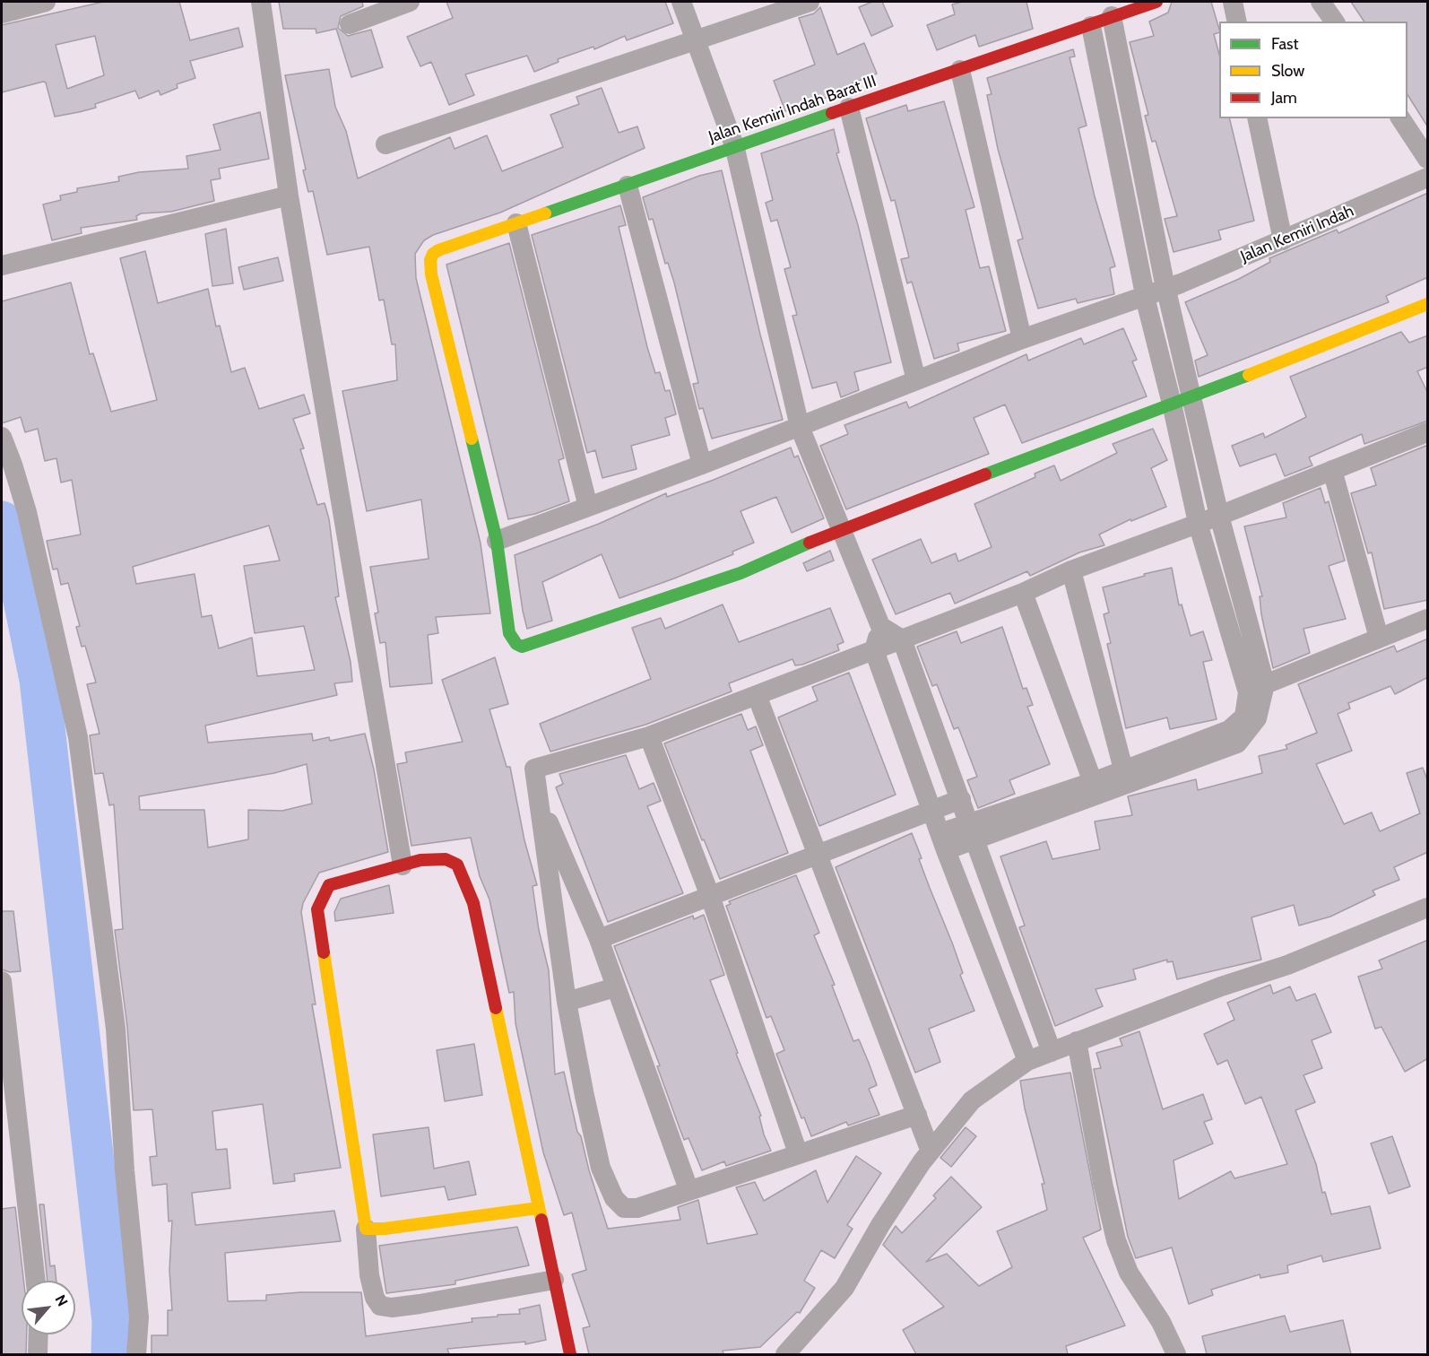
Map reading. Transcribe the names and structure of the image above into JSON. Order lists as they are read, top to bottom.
{
  "streets": {
    "street": ["Jalan Kemiri Indah Barat III", "Jalan Kemiri Indah"]
  },
  "crossings": [
    ["Jalan Kemiri Indah Barat III", "Jalan Kemiri Indah"]
  ],
  "legend": ["Fast", "Slow", "Jam"],
  "north": "top right"
}
